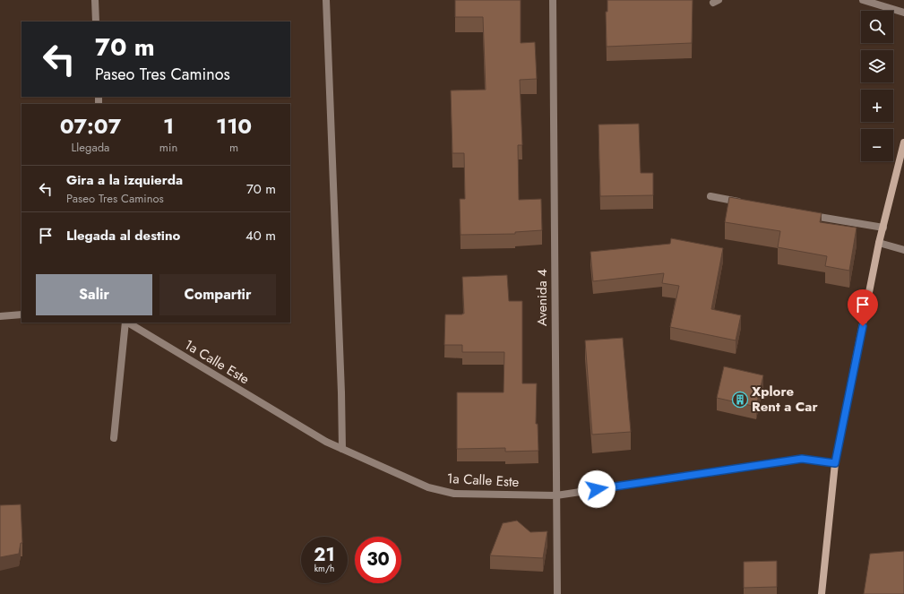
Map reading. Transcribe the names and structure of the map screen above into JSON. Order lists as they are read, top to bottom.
{
  "streets": {
    "street": ["Avenida 4", "1a Calle Este"]
  },
  "crossings": [
    ["Avenida 4", "1a Calle Este"]
  ],
  "places": {
    "building": ["Xplore Rent a Car"]
  },
  "page": {
    "map_buttons": ["+", "−"],
    "turn": ["70 m", "Paseo Tres Caminos"],
    "eta": [
      "07:07",
      "Llegada",
      "1",
      "min",
      "110",
      "m"
    ],
    "list": [
      {
        "name": "Gira a la izquierda",
        "note": "Paseo Tres Caminos",
        "value": "70 m"
      },
      {
        "name": "Llegada al destino",
        "value": "40 m"
      }
    ],
    "buttons": ["Salir", "Compartir"],
    "speed": "21 km/h",
    "limit": "30"
  }
}
